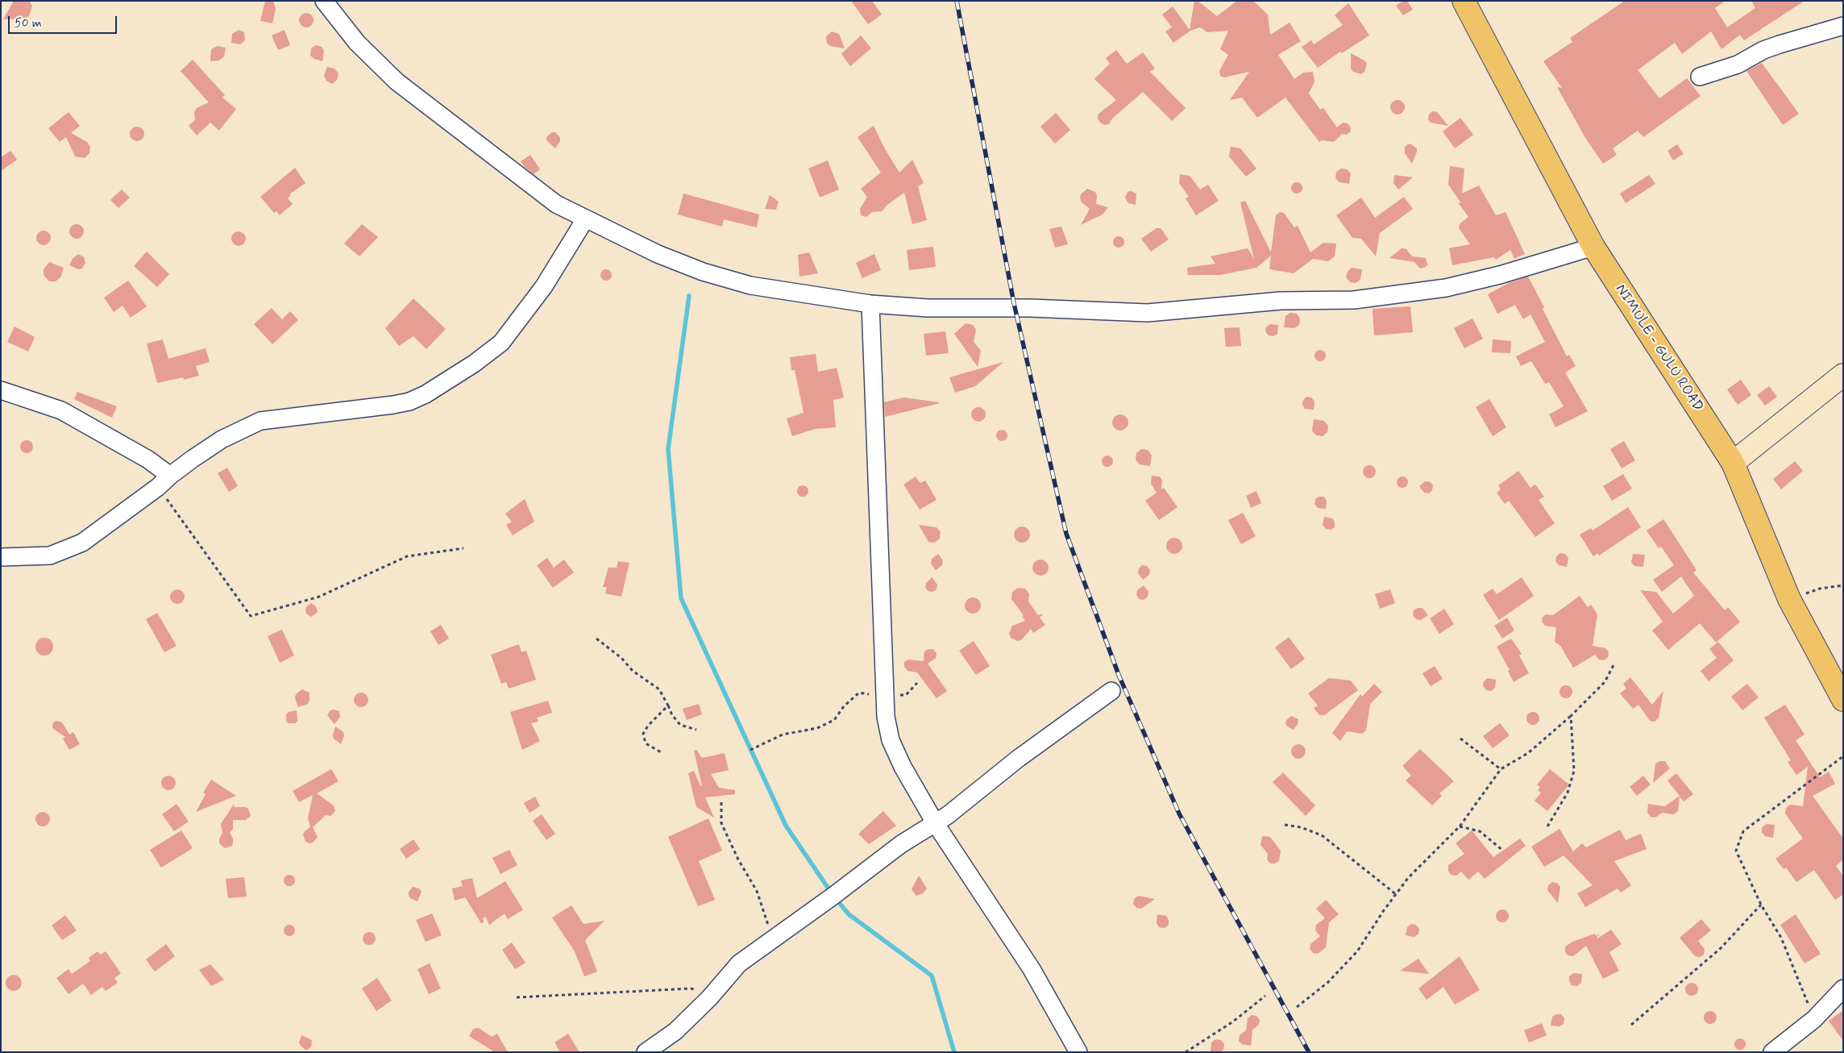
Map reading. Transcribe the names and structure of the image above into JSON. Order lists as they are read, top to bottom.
{
  "streets": {
    "main road": ["NIMULE - GULU ROAD"]
  },
  "scale_bar": "50 m"
}
